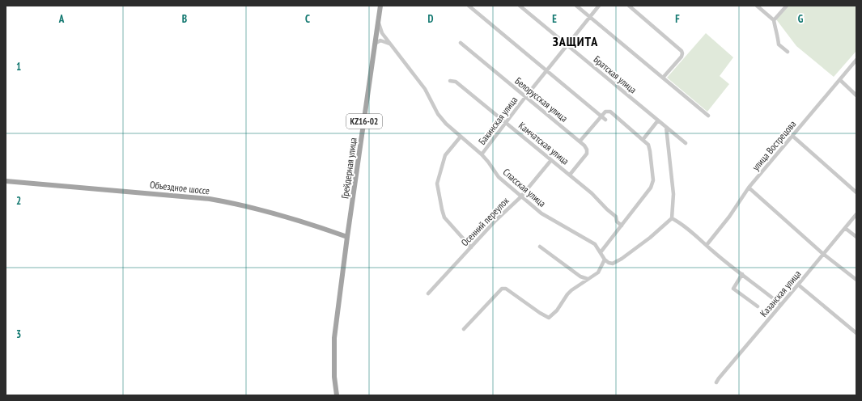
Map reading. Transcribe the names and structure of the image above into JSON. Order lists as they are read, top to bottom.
{
  "streets": {
    "main road": ["KZ16-02", "Грейдерная улица", "Объездное шоссе"],
    "street": [
      "Братская улица",
      "Белорусская улица",
      "Бакинская улица",
      "Камчатская улица",
      "улица Вострецова",
      "Спасская улица",
      "Осенний переулок",
      "Казанская улица"
    ]
  },
  "crossings": [
    ["Братская улица", "Бакинская улица"],
    ["Белорусская улица", "Бакинская улица"],
    ["Белорусская улица", "Камчатская улица"],
    ["Бакинская улица", "Камчатская улица"],
    ["Бакинская улица", "Спасская улица"],
    ["KZ16-02", "Грейдерная улица"],
    ["KZ16-02", "Объездное шоссе"],
    ["Камчатская улица", "Осенний переулок"],
    ["Грейдерная улица", "Объездное шоссе"],
    ["Грейдерная улица", "Спасская улица"],
    ["Спасская улица", "Осенний переулок"]
  ],
  "districts": ["ЗАЩИТА"],
  "grid": {
    "columns": [
      "A",
      "B",
      "C",
      "D",
      "E",
      "F",
      "G"
    ],
    "rows": ["1", "2", "3"]
  }
}
